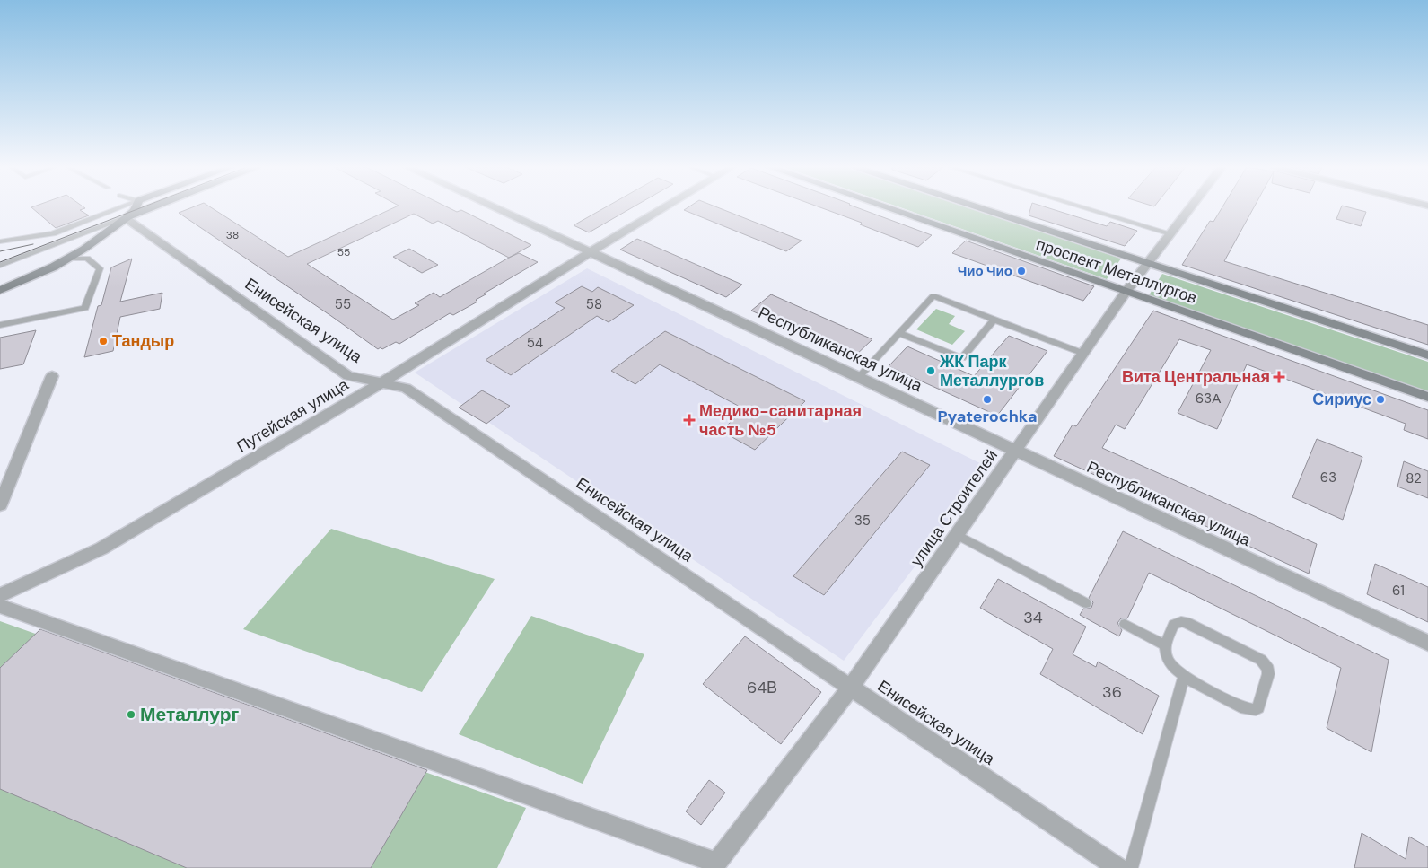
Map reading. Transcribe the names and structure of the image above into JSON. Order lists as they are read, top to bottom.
{
  "streets": {
    "street": [
      "проспект Металлургов",
      "Енисейская улица",
      "Республиканская улица",
      "Путейская улица",
      "улица Строителей"
    ]
  },
  "crossings": [
    ["проспект Металлургов", "улица Строителей"],
    ["Енисейская улица", "Путейская улица"],
    ["Енисейская улица", "улица Строителей"],
    ["Республиканская улица", "Путейская улица"],
    ["Республиканская улица", "улица Строителей"]
  ],
  "places": {
    "other": [
      "Чио Чио",
      "Тандыр",
      "ЖК Парк Металлургов",
      "Pyaterochka",
      "Сириус",
      "Металлург"
    ],
    "health": ["Вита Центральная", "Медико-санитарная часть №5"]
  },
  "house_numbers": [
    "38",
    "55",
    "55",
    "58",
    "54",
    "63А",
    "63",
    "82",
    "35",
    "61",
    "34",
    "64В",
    "36"
  ]
}
